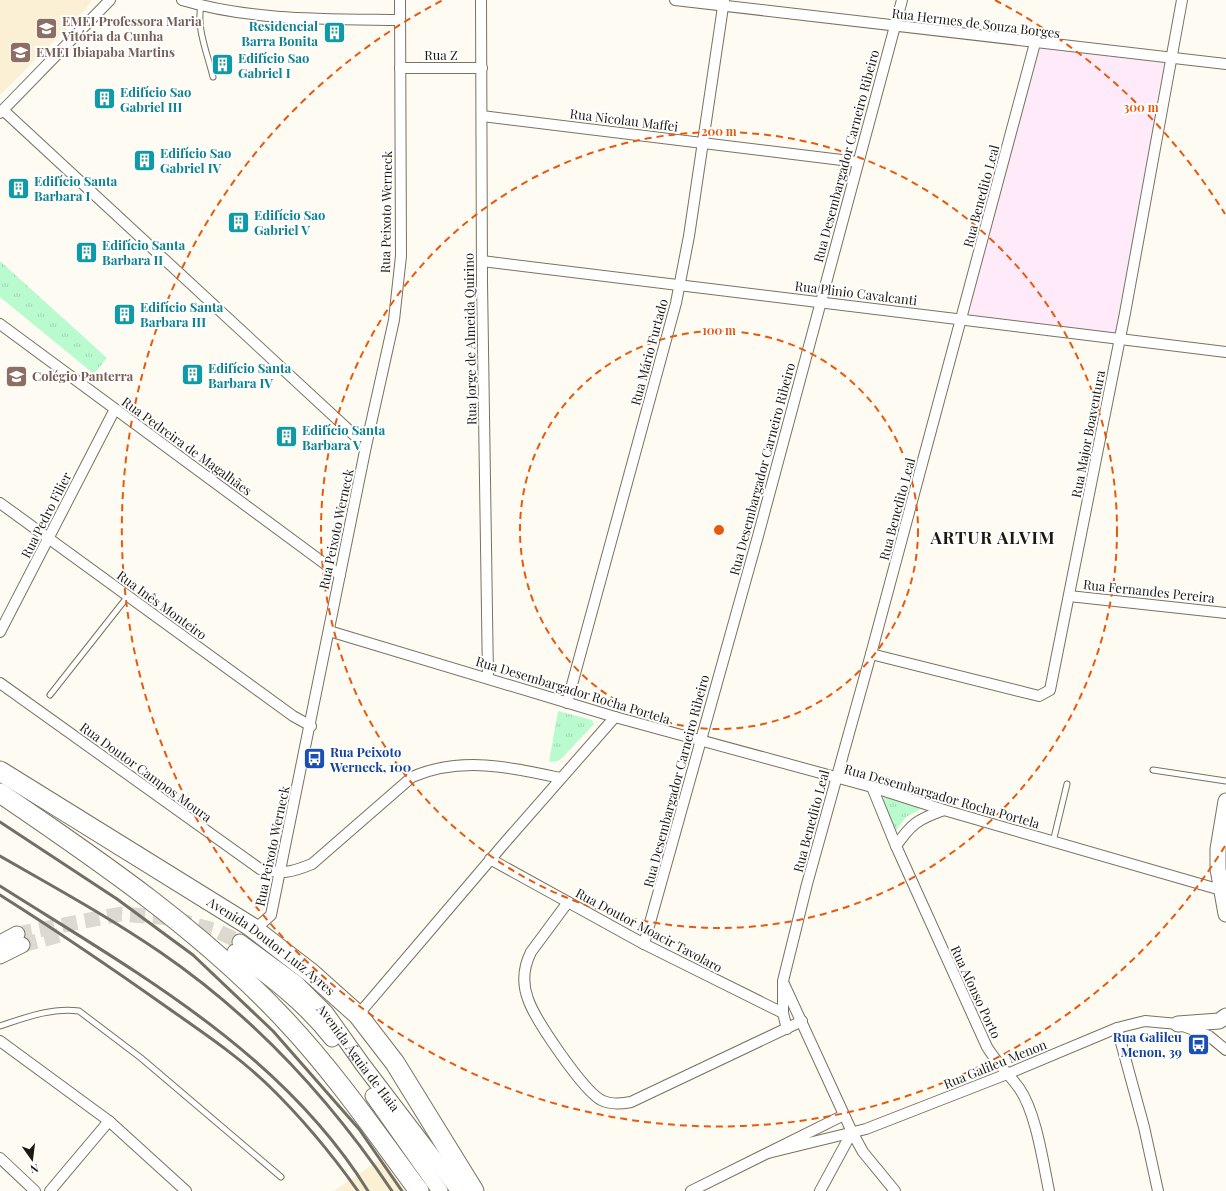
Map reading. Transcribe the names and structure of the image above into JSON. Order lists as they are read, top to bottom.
{
  "streets": {
    "highway": ["Avenida Doutor Luíz Ayres"],
    "main road": ["Avenida Águia de Haia"],
    "street": [
      "Rua Hermes de Souza Borges",
      "Rua Z",
      "Rua Nicolau Maffei",
      "Rua Desembargador Carneiro Ribeiro",
      "Rua Benedito Leal",
      "Rua Peixoto Werneck",
      "Rua Plinio Cavalcanti",
      "Rua Jorge de Almeida Quirino",
      "Rua Mário Furtado",
      "Rua Major Boaventura",
      "Rua Pedreira de Magalhães",
      "Rua Pedro Filier",
      "Rua Fernandes Pereira",
      "Rua Inês Monteiro",
      "Rua Desembargador Rocha Portela",
      "Rua Doutor Campos Moura",
      "Rua Doutor Moacir Tavolaro",
      "Rua Afonso Porto",
      "Rua Galileu Menon"
    ]
  },
  "crossings": [
    ["Rua Hermes de Souza Borges", "Rua Desembargador Carneiro Ribeiro"],
    ["Rua Hermes de Souza Borges", "Rua Benedito Leal"],
    ["Rua Hermes de Souza Borges", "Rua Mário Furtado"],
    ["Rua Hermes de Souza Borges", "Rua Major Boaventura"],
    ["Rua Z", "Rua Peixoto Werneck"],
    ["Rua Z", "Rua Jorge de Almeida Quirino"],
    ["Rua Nicolau Maffei", "Rua Desembargador Carneiro Ribeiro"],
    ["Rua Nicolau Maffei", "Rua Jorge de Almeida Quirino"],
    ["Rua Nicolau Maffei", "Rua Mário Furtado"],
    ["Rua Desembargador Carneiro Ribeiro", "Rua Plinio Cavalcanti"],
    ["Rua Desembargador Carneiro Ribeiro", "Rua Desembargador Rocha Portela"],
    ["Rua Desembargador Carneiro Ribeiro", "Rua Doutor Moacir Tavolaro"],
    ["Rua Benedito Leal", "Rua Plinio Cavalcanti"],
    ["Rua Benedito Leal", "Rua Major Boaventura"],
    ["Rua Benedito Leal", "Rua Desembargador Rocha Portela"],
    ["Rua Benedito Leal", "Rua Doutor Moacir Tavolaro"],
    ["Rua Peixoto Werneck", "Rua Pedreira de Magalhães"],
    ["Rua Peixoto Werneck", "Rua Inês Monteiro"],
    ["Rua Peixoto Werneck", "Rua Desembargador Rocha Portela"],
    ["Rua Peixoto Werneck", "Rua Doutor Campos Moura"],
    ["Rua Peixoto Werneck", "Avenida Doutor Luíz Ayres"],
    ["Rua Plinio Cavalcanti", "Rua Jorge de Almeida Quirino"],
    ["Rua Plinio Cavalcanti", "Rua Mário Furtado"],
    ["Rua Plinio Cavalcanti", "Rua Major Boaventura"],
    ["Rua Jorge de Almeida Quirino", "Rua Desembargador Rocha Portela"],
    ["Rua Mário Furtado", "Rua Desembargador Rocha Portela"],
    ["Rua Major Boaventura", "Rua Fernandes Pereira"],
    ["Rua Pedreira de Magalhães", "Rua Pedro Filier"],
    ["Rua Pedro Filier", "Rua Inês Monteiro"],
    ["Rua Desembargador Rocha Portela", "Rua Afonso Porto"],
    ["Rua Afonso Porto", "Rua Galileu Menon"]
  ],
  "districts": ["ARTUR ALVIM"],
  "places": {
    "school or university": ["EMEI Professora Maria Vitória da Cunha", "EMEI Ibiapaba Martins", "Colégio Panterra"],
    "building": [
      "Residencial Barra Bonita",
      "Edifício Sao Gabriel I",
      "Edifício Sao Gabriel III",
      "Edifício Sao Gabriel IV",
      "Edifício Santa Barbara I",
      "Edifício Sao Gabriel V",
      "Edifício Santa Barbara II",
      "Edifício Santa Barbara III",
      "Edifício Santa Barbara IV",
      "Edifício Santa Barbara V"
    ],
    "bus stop": ["Rua Peixoto Werneck, 100", "Rua Galileu Menon, 39"]
  },
  "north": "bottom",
  "rings": ["300 m", "200 m", "100 m"]
}
